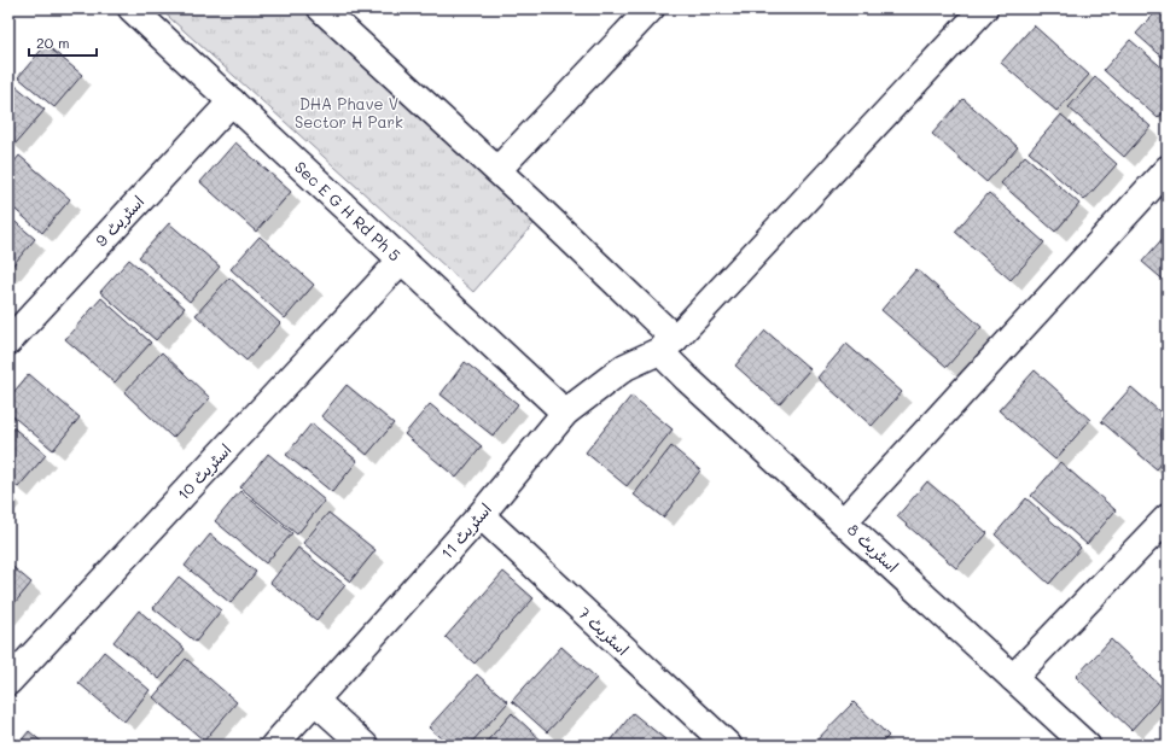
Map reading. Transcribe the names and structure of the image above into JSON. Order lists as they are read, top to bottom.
{
  "streets": {
    "street": [
      "Sec E G H Rd Ph 5",
      "اسٹریٹ 9",
      "اسٹریٹ 10",
      "اسٹریٹ 11",
      "اسٹریٹ 8",
      "اسٹریٹ 7"
    ]
  },
  "crossings": [
    ["Sec E G H Rd Ph 5", "اسٹریٹ 9"],
    ["Sec E G H Rd Ph 5", "اسٹریٹ 10"],
    ["Sec E G H Rd Ph 5", "اسٹریٹ 11"],
    ["اسٹریٹ 11", "اسٹریٹ 8"],
    ["اسٹریٹ 11", "اسٹریٹ 7"]
  ],
  "parks": ["DHA Phave V Sector H Park"],
  "scale_bar": "20 m"
}
